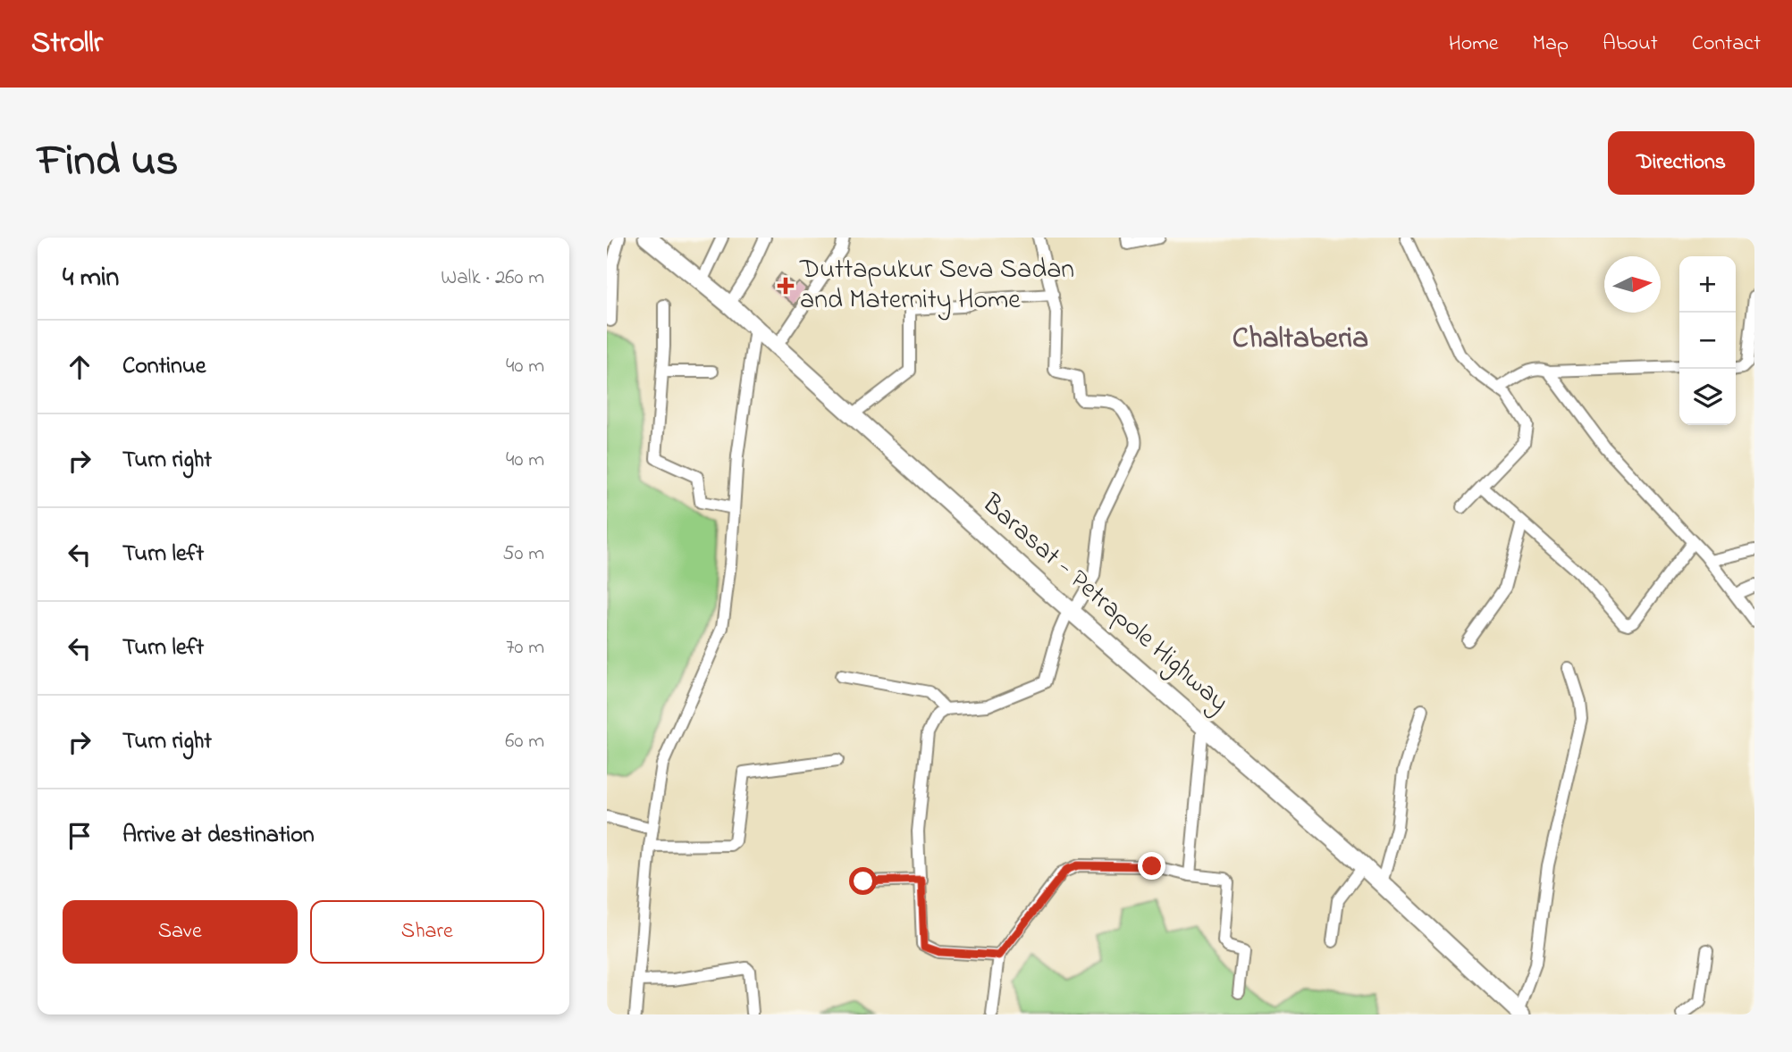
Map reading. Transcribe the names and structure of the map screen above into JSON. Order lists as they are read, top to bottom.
{
  "streets": {
    "highway": ["Barasat - Petrapole Highway"]
  },
  "districts": ["Chaltaberia"],
  "places": {
    "health": ["Duttapukur Seva Sadan and Maternity Home"]
  },
  "north": "right",
  "page": {
    "header": "Strollr",
    "nav": [
      "Home",
      "Map",
      "About",
      "Contact"
    ],
    "title": "Find us",
    "buttons": [
      "Directions",
      ["Save", "Share"]
    ],
    "heading": ["4 min", "Walk · 260 m"],
    "map_buttons": ["+", "−"],
    "list": [
      ["Continue", "40 m"],
      ["Turn right", "40 m"],
      ["Turn left", "50 m"],
      ["Turn left", "70 m"],
      ["Turn right", "60 m"],
      "Arrive at destination"
    ]
  }
}
